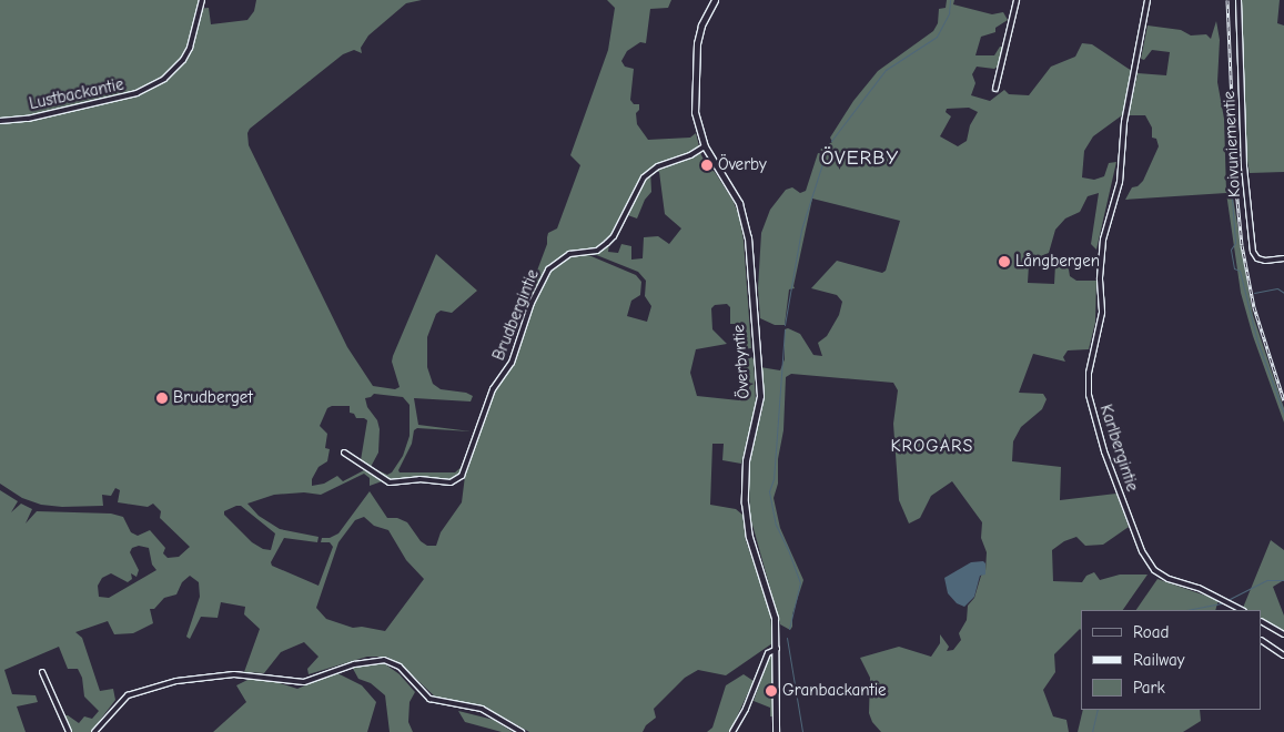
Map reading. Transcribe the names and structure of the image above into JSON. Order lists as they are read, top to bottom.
{
  "streets": {
    "street": [
      "Lustbackantie",
      "Koivuniementie",
      "Brudbergintie",
      "Överbyntie",
      "Karlbergintie"
    ]
  },
  "crossings": [
    ["Brudbergintie", "Överbyntie"]
  ],
  "districts": ["ÖVERBY", "KROGARS"],
  "places": [
    "Överby",
    "Långbergen",
    "Brudberget",
    "Granbackantie"
  ],
  "legend": ["Road", "Railway", "Park"]
}
